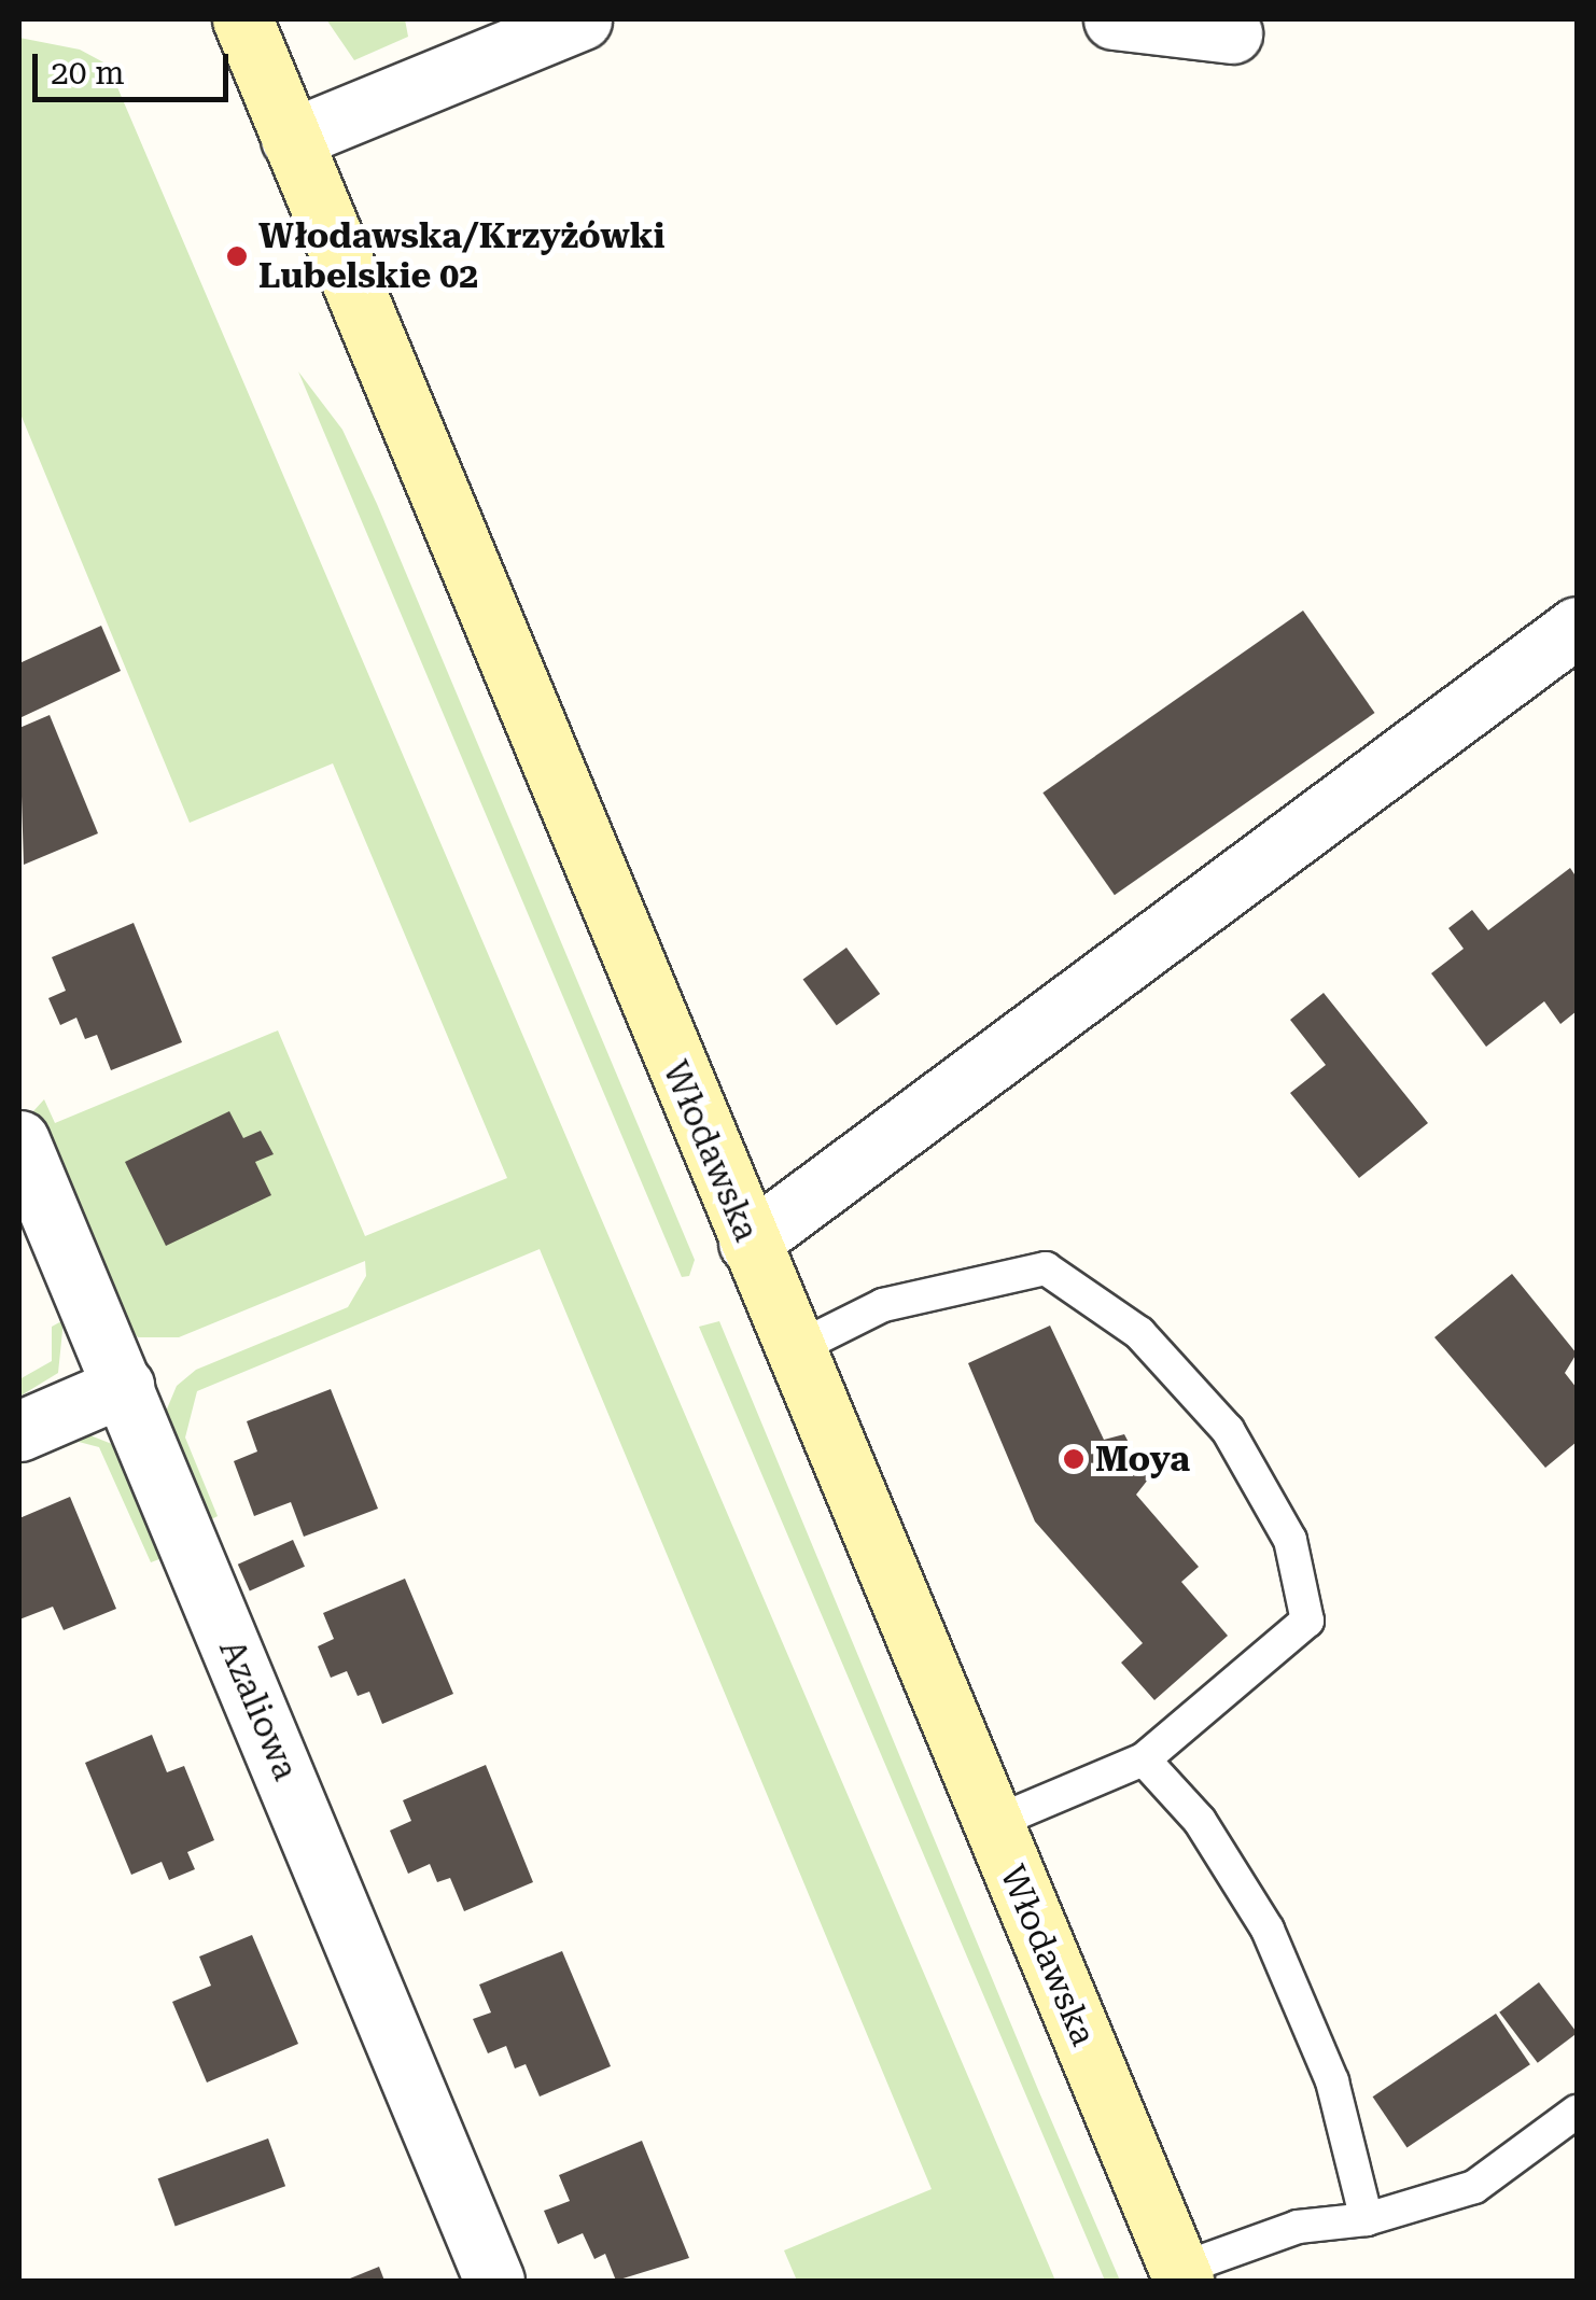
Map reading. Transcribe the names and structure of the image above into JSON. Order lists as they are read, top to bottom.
{
  "streets": {
    "main road": ["Włodawska"],
    "street": ["Azaliowa"]
  },
  "places": ["Włodawska/Krzyżówki Lubelskie 02", "Moya"],
  "scale_bar": "20 m"
}
